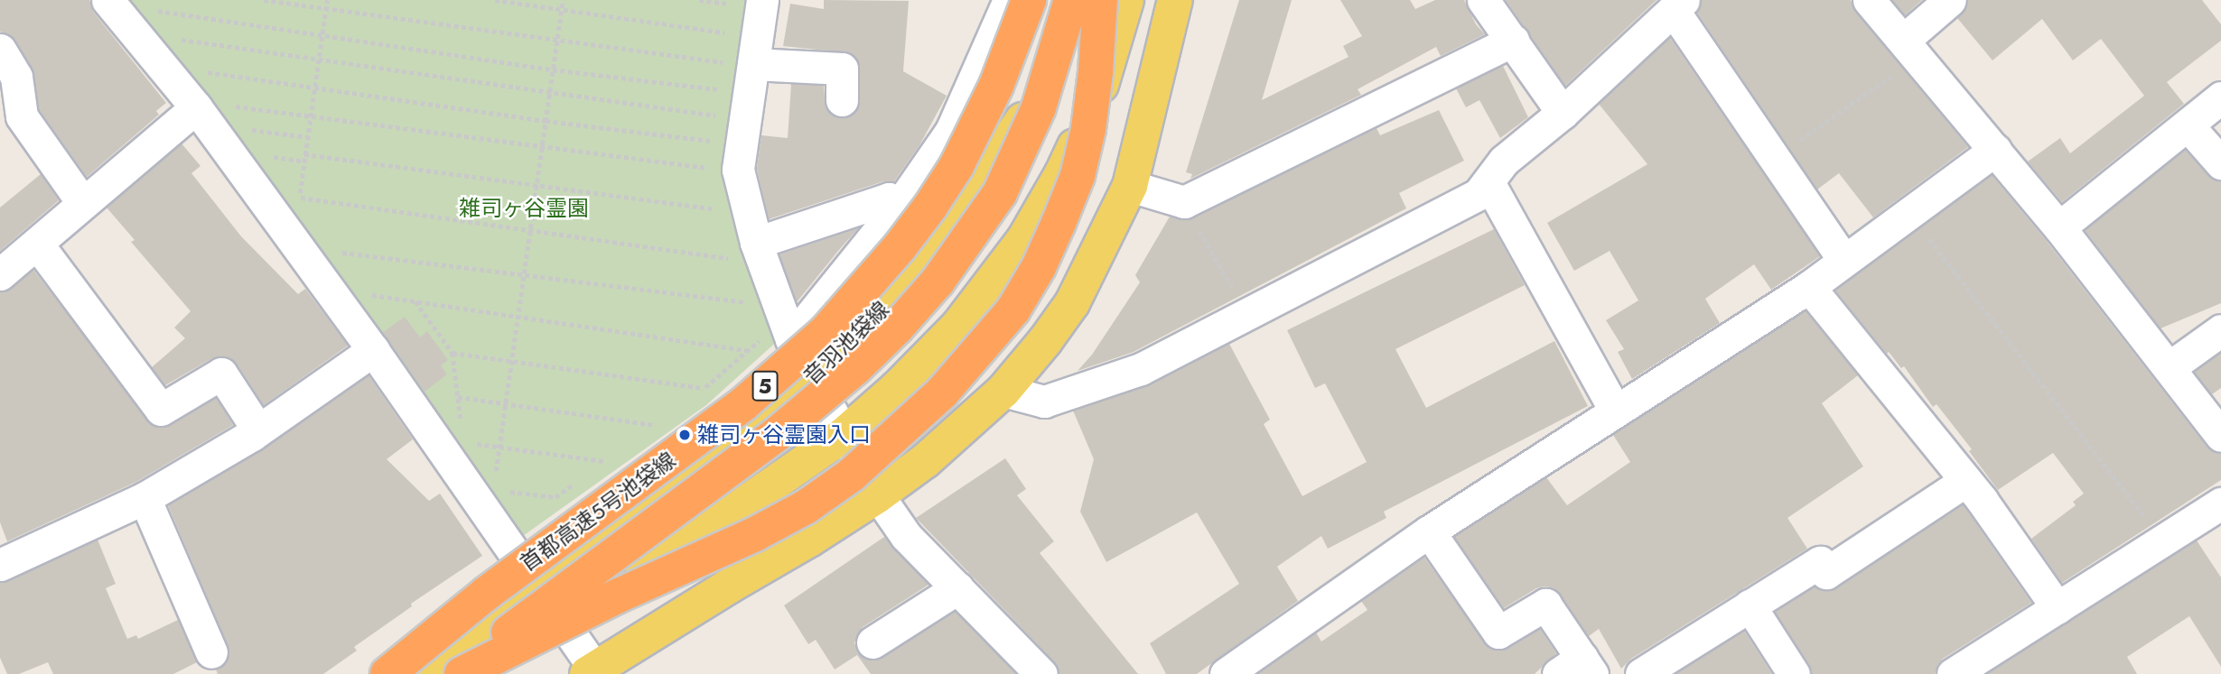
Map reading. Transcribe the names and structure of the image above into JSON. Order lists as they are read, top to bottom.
{
  "streets": {
    "highway": ["5", "首都高速5号池袋線"],
    "main road": ["音羽池袋線"]
  },
  "parks": ["雑司ヶ谷霊園"],
  "places": ["雑司ヶ谷霊園入口"]
}
